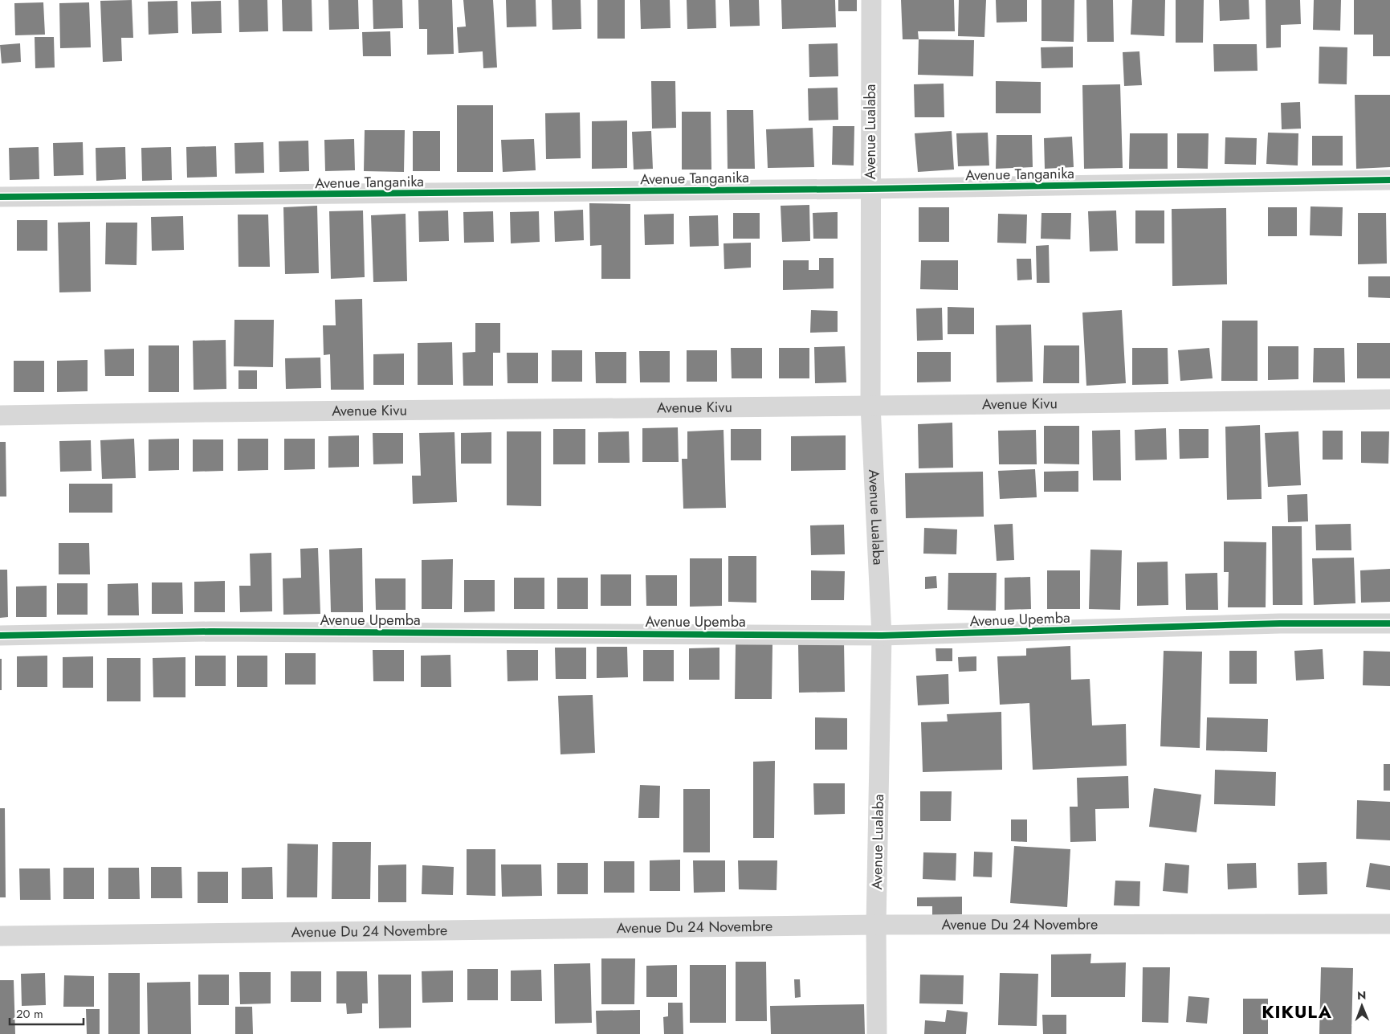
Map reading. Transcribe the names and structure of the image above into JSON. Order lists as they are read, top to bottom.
{
  "streets": {
    "street": [
      "Avenue Lualaba",
      "Avenue Tanganika",
      "Avenue Kivu",
      "Avenue Upemba",
      "Avenue Du 24 Novembre"
    ]
  },
  "crossings": [
    ["Avenue Lualaba", "Avenue Tanganika"],
    ["Avenue Lualaba", "Avenue Kivu"],
    ["Avenue Lualaba", "Avenue Upemba"],
    ["Avenue Lualaba", "Avenue Du 24 Novembre"]
  ],
  "districts": ["KIKULA"],
  "scale_bar": "20 m",
  "north": "top"
}
